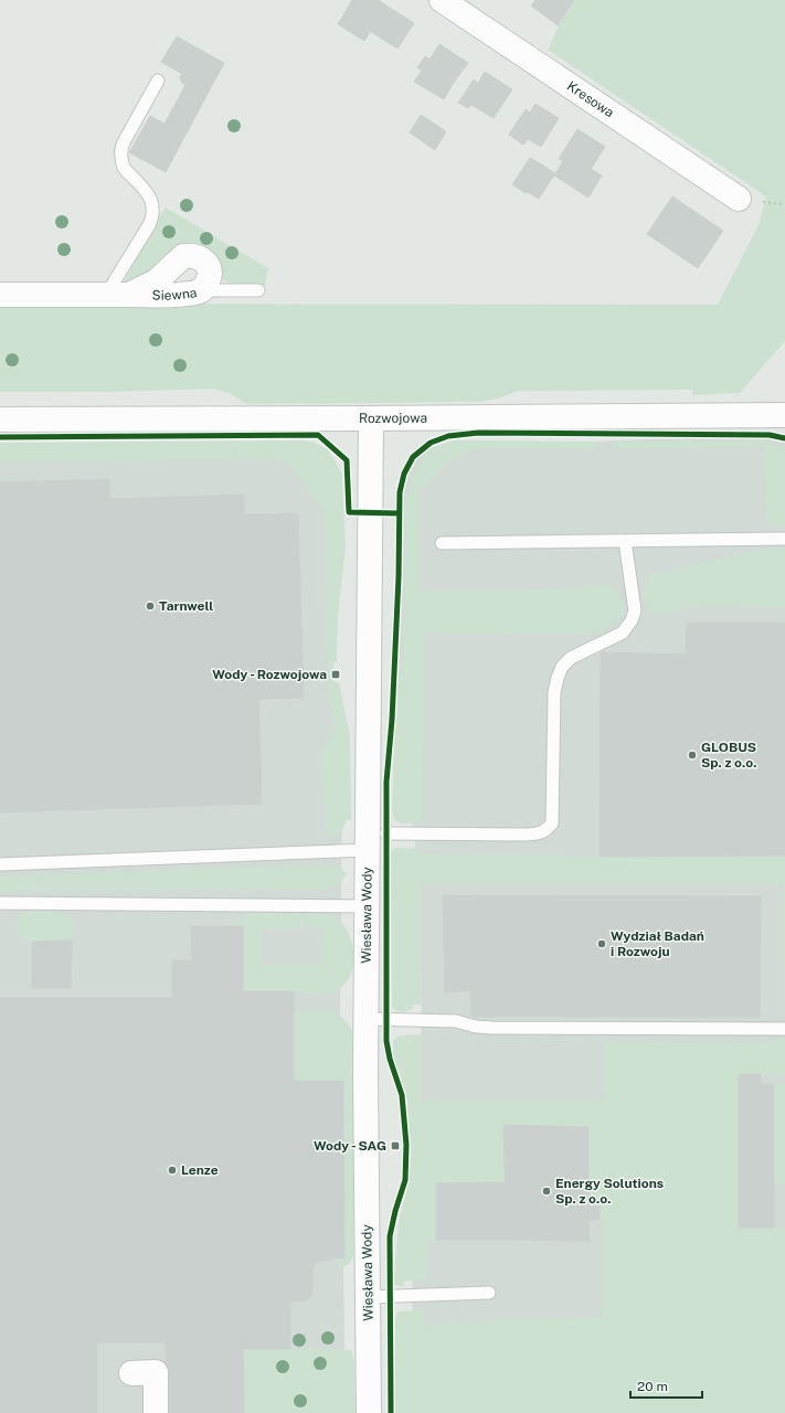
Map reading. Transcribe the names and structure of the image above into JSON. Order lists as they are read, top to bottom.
{
  "streets": {
    "street": [
      "Kresowa",
      "Siewna",
      "Rozwojowa",
      "Wiesława Wody"
    ]
  },
  "crossings": [
    ["Rozwojowa", "Wiesława Wody"]
  ],
  "places": {
    "other": [
      "Tarnwell",
      "GLOBUS Sp. z o.o.",
      "Wydział Badań i Rozwoju",
      "Lenze",
      "Energy Solutions Sp. z o.o."
    ],
    "transit": ["Wody - Rozwojowa", "Wody - SAG"]
  },
  "scale_bar": "20 m"
}
